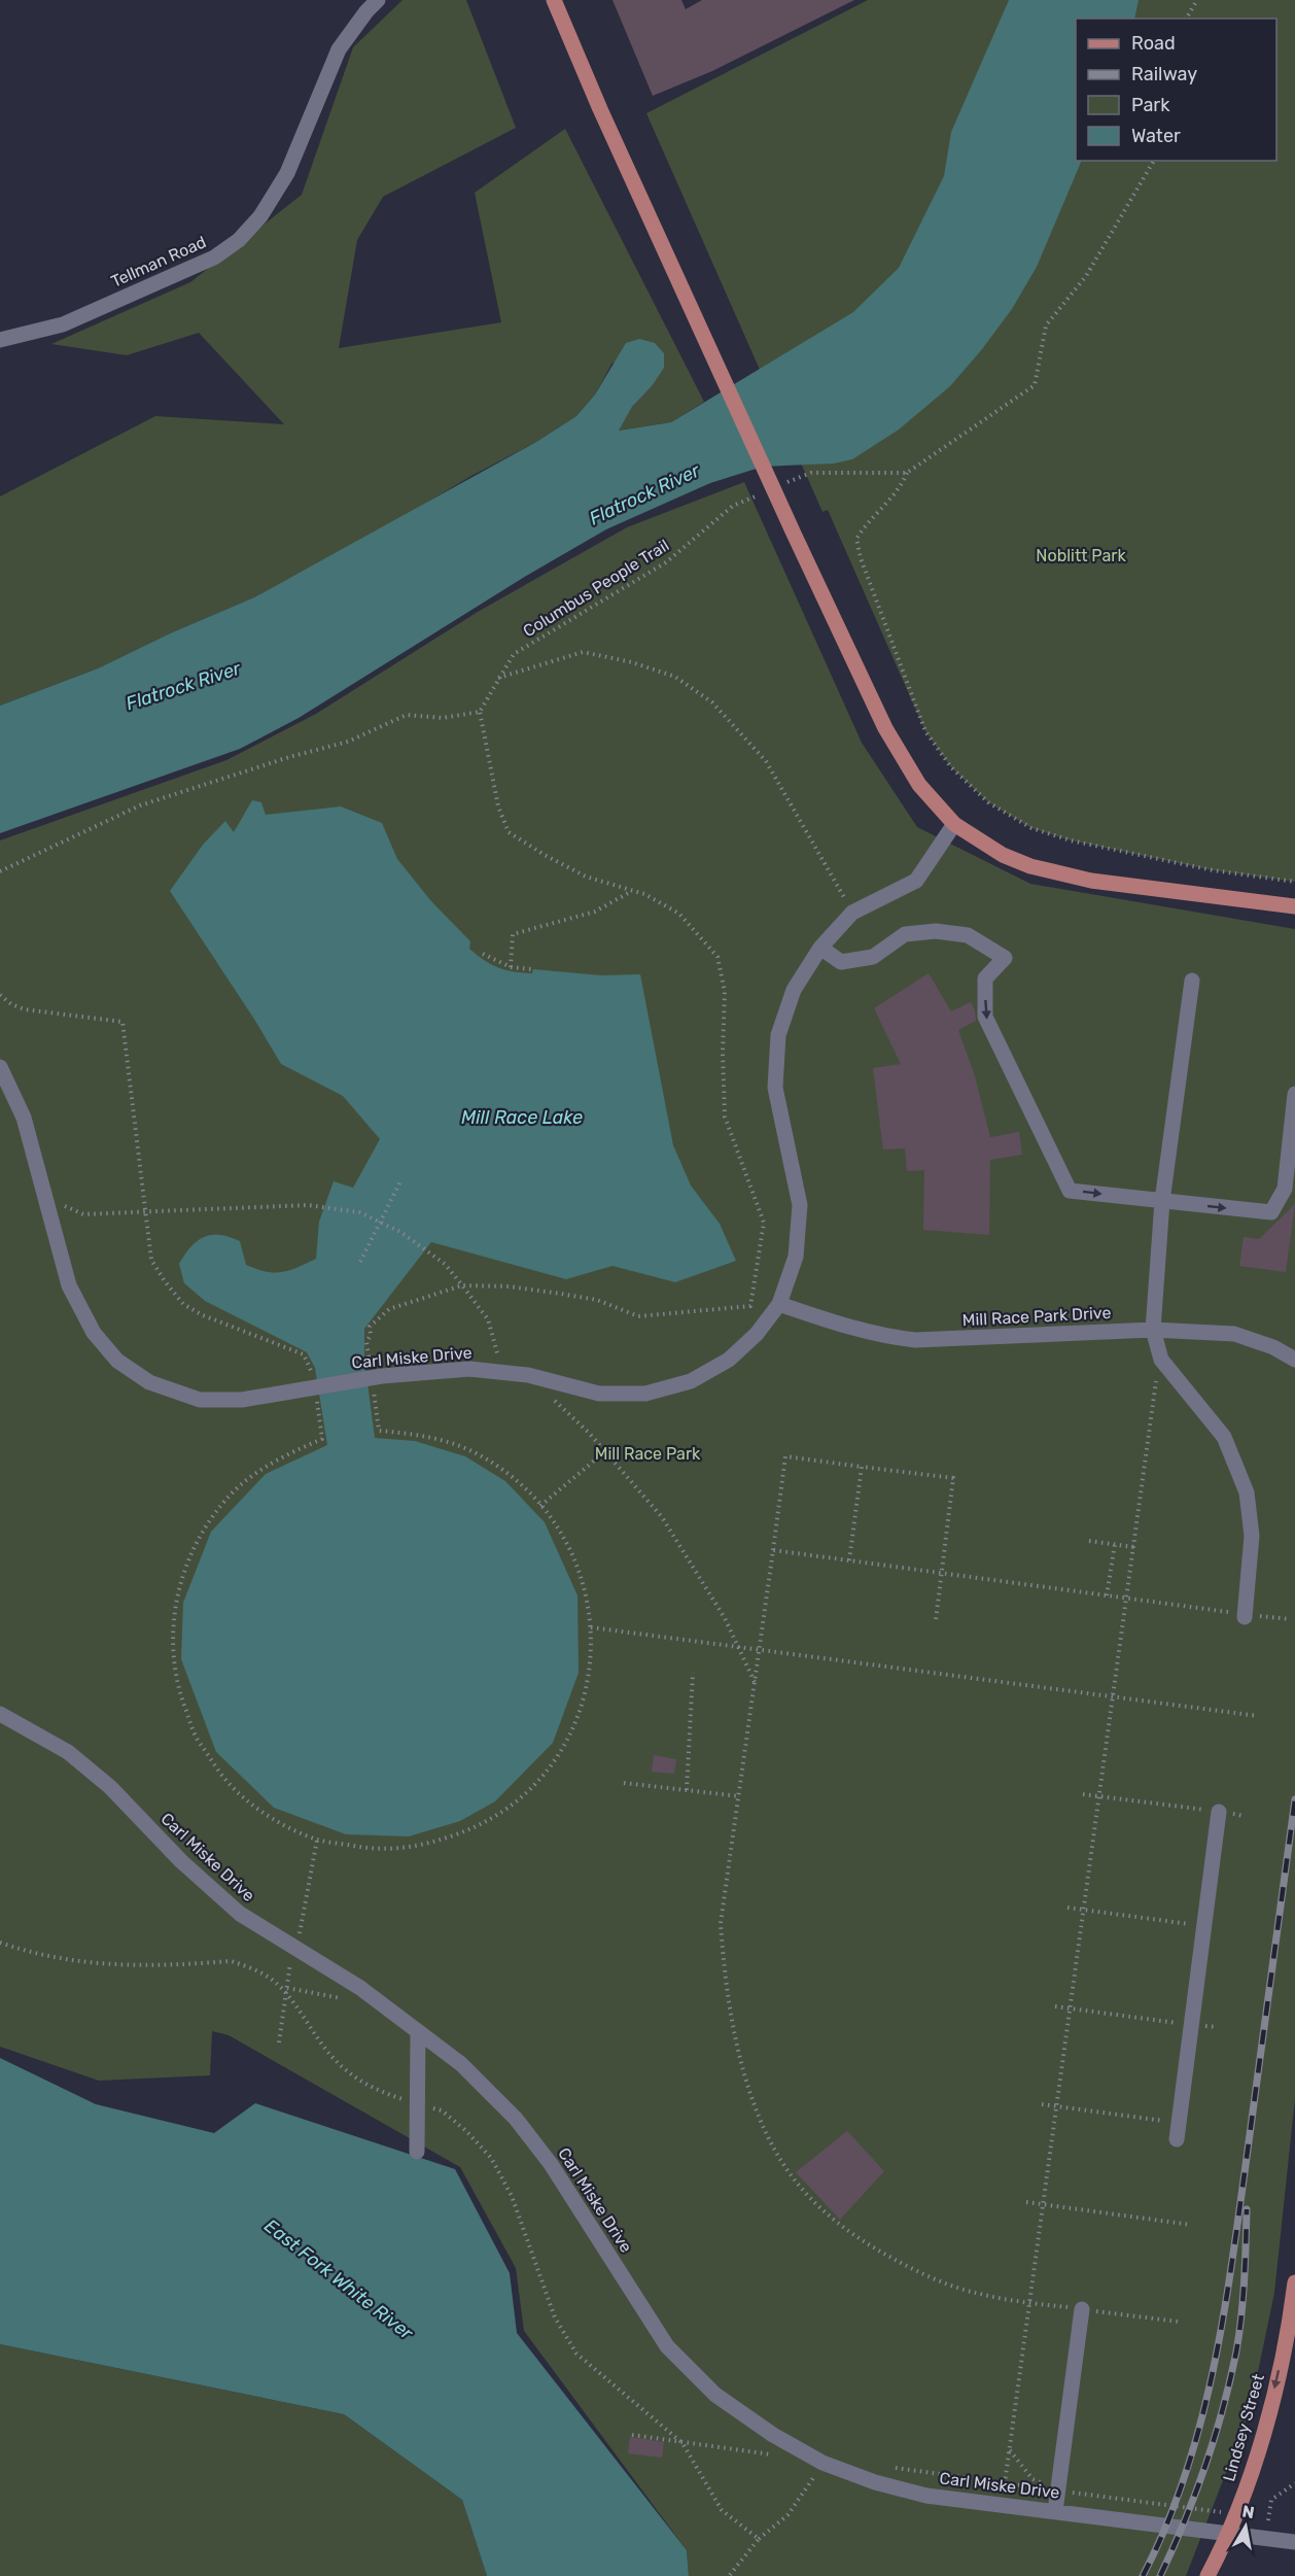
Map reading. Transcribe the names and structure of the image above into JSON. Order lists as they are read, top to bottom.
{
  "streets": {
    "main road": ["Lindsey Street"],
    "street": ["Tellman Road", "Mill Race Park Drive", "Carl Miske Drive"],
    "path": ["Columbus People Trail"]
  },
  "crossings": [
    ["Mill Race Park Drive", "Carl Miske Drive"],
    ["Carl Miske Drive", "Lindsey Street"]
  ],
  "one_way": ["Lindsey Street"],
  "water": ["Flatrock River", "Mill Race Lake", "East Fork White River"],
  "parks": ["Noblitt Park", "Mill Race Park"],
  "legend": [
    "Road",
    "Railway",
    "Park",
    "Water"
  ],
  "north": "top"
}
